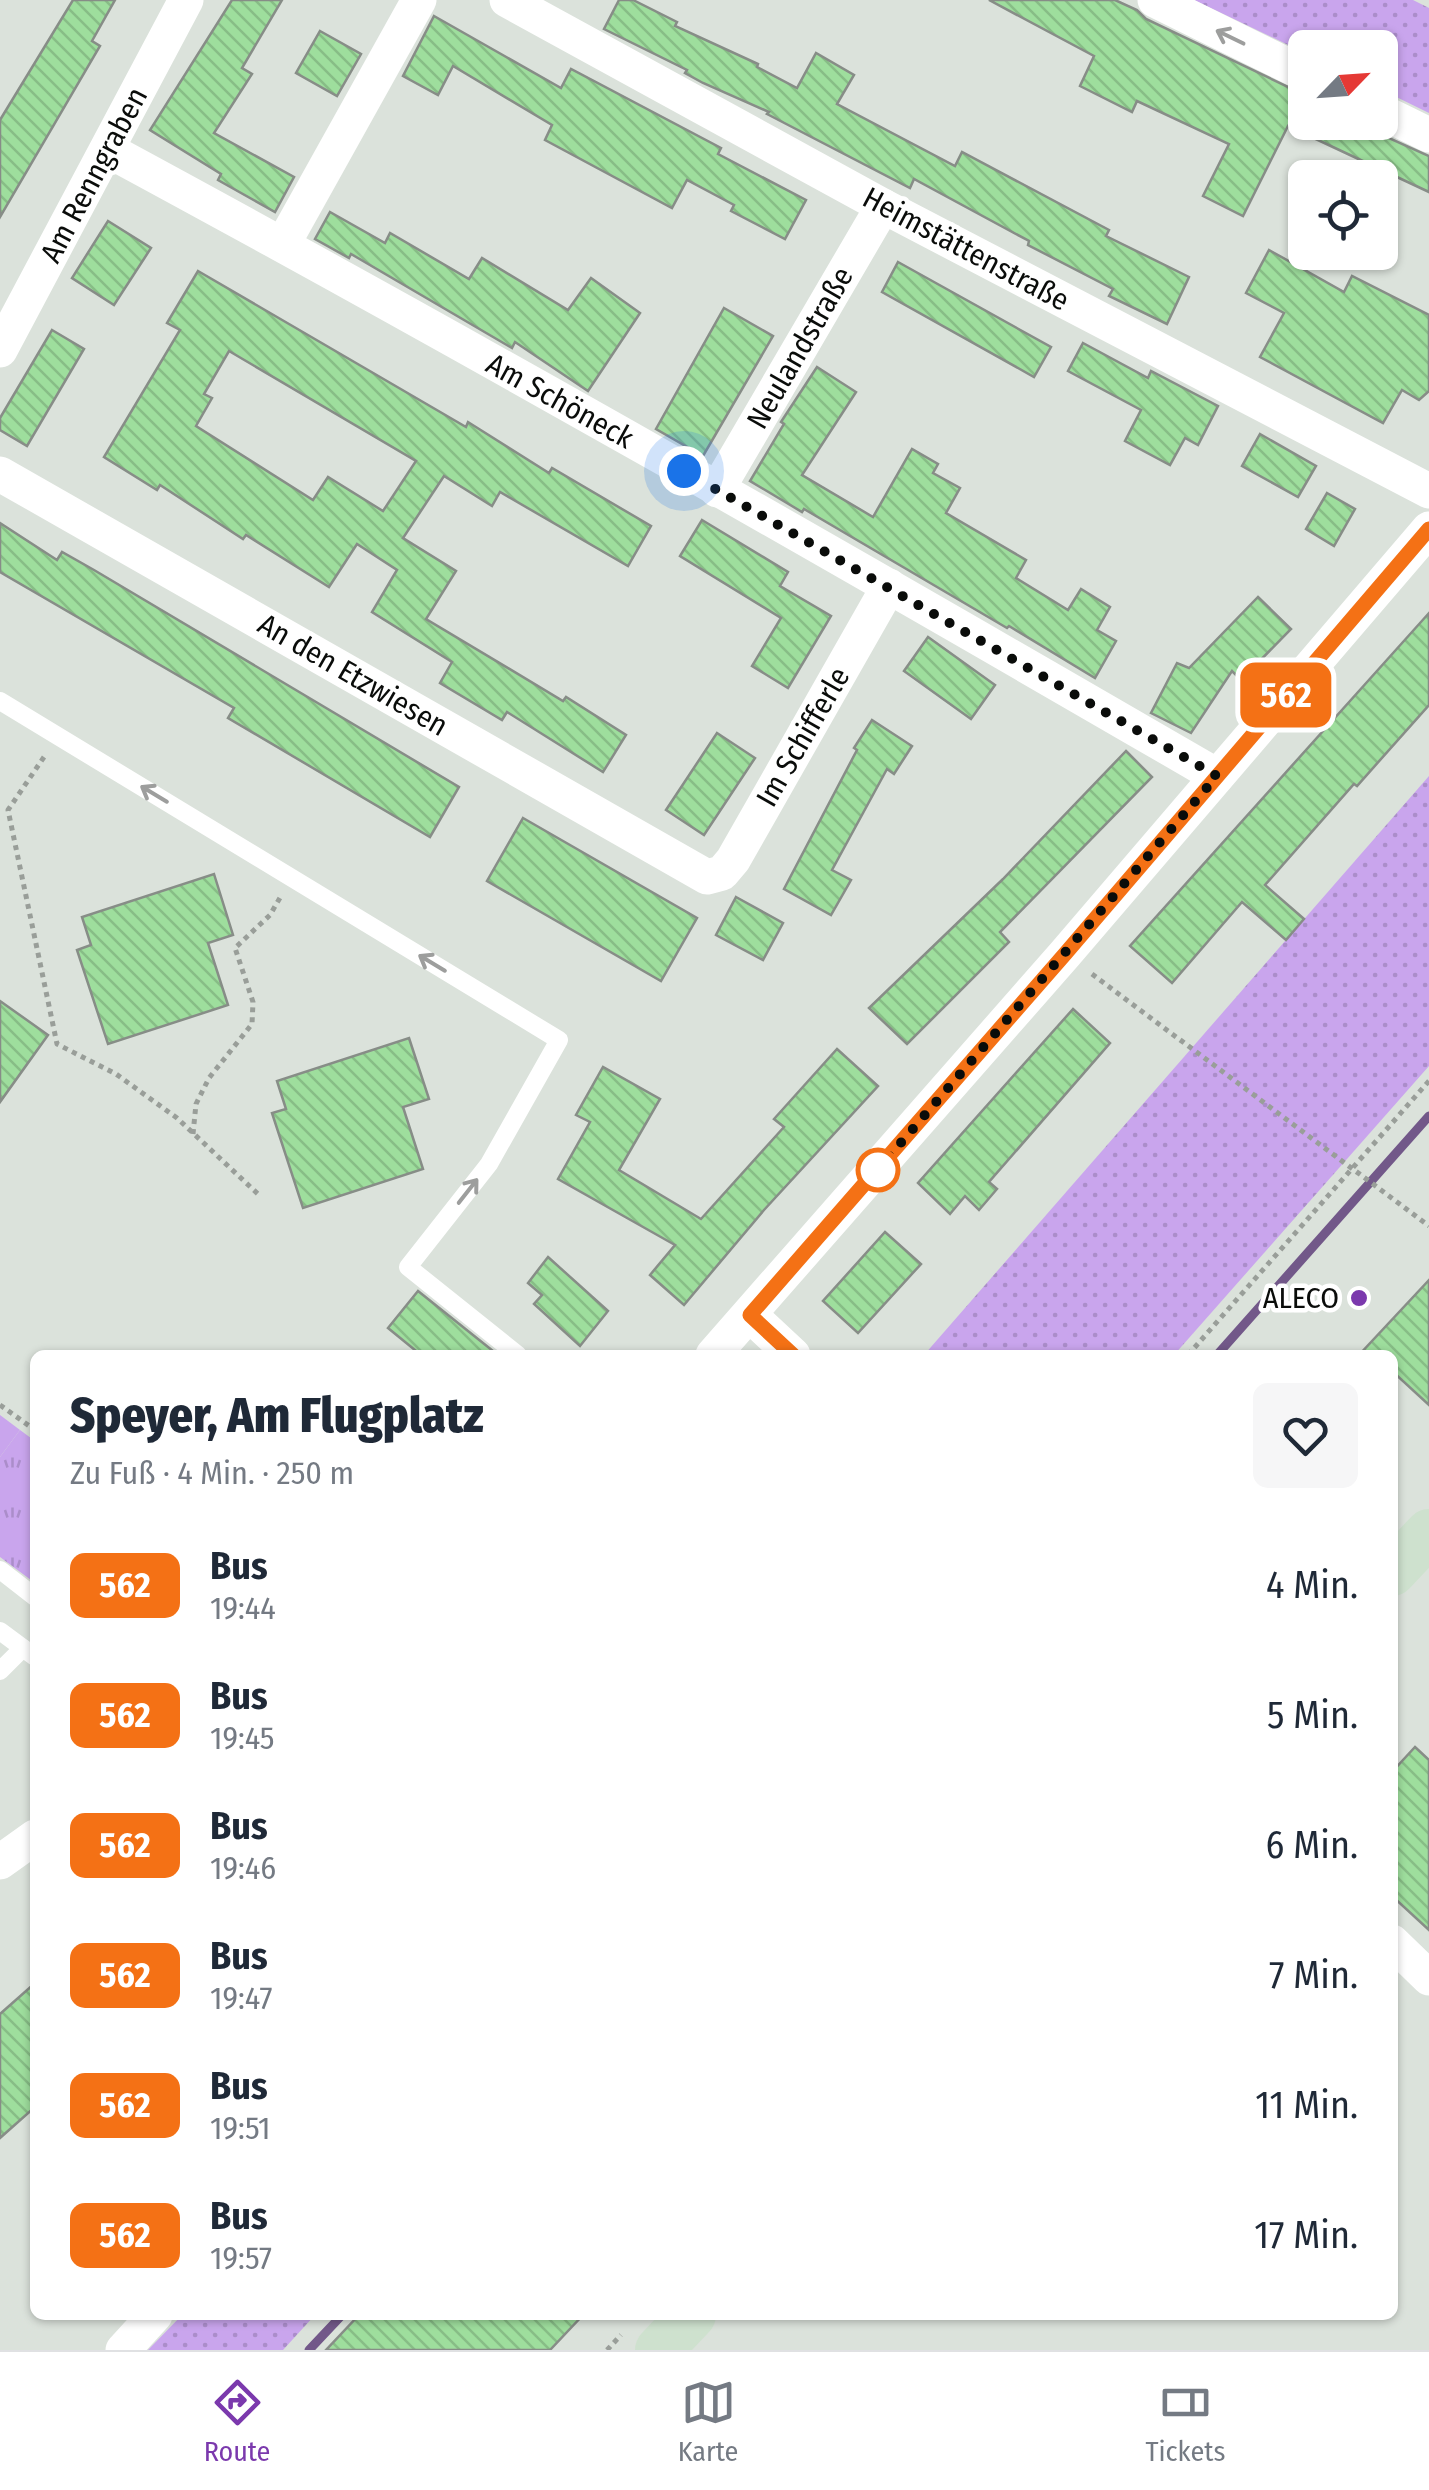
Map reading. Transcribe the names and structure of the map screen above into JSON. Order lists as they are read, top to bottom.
{
  "streets": {
    "street": [
      "Am Renngraben",
      "Heimstättenstraße",
      "Neulandstraße",
      "Am Schöneck",
      "An den Etzwiesen",
      "Im Schifferle"
    ]
  },
  "crossings": [
    ["Am Renngraben", "Am Schöneck"],
    ["Heimstättenstraße", "Neulandstraße"],
    ["Neulandstraße", "Am Schöneck"],
    ["Am Schöneck", "Im Schifferle"],
    ["An den Etzwiesen", "Im Schifferle"]
  ],
  "places": ["ALECO"],
  "lines": ["bus line 562"],
  "north": "top right",
  "page": {
    "on_map": "562",
    "heading": ["Speyer, Am Flugplatz", "Zu Fuß · 4 Min. · 250 m"],
    "list": [
      {
        "mark": "562",
        "name": "Bus",
        "note": "19:44",
        "value": "4 Min."
      },
      {
        "mark": "562",
        "name": "Bus",
        "note": "19:45",
        "value": "5 Min."
      },
      {
        "mark": "562",
        "name": "Bus",
        "note": "19:46",
        "value": "6 Min."
      },
      {
        "mark": "562",
        "name": "Bus",
        "note": "19:47",
        "value": "7 Min."
      },
      {
        "mark": "562",
        "name": "Bus",
        "note": "19:51",
        "value": "11 Min."
      },
      {
        "mark": "562",
        "name": "Bus",
        "note": "19:57",
        "value": "17 Min."
      }
    ],
    "tabs": ["Route", "Karte", "Tickets"]
  }
}
